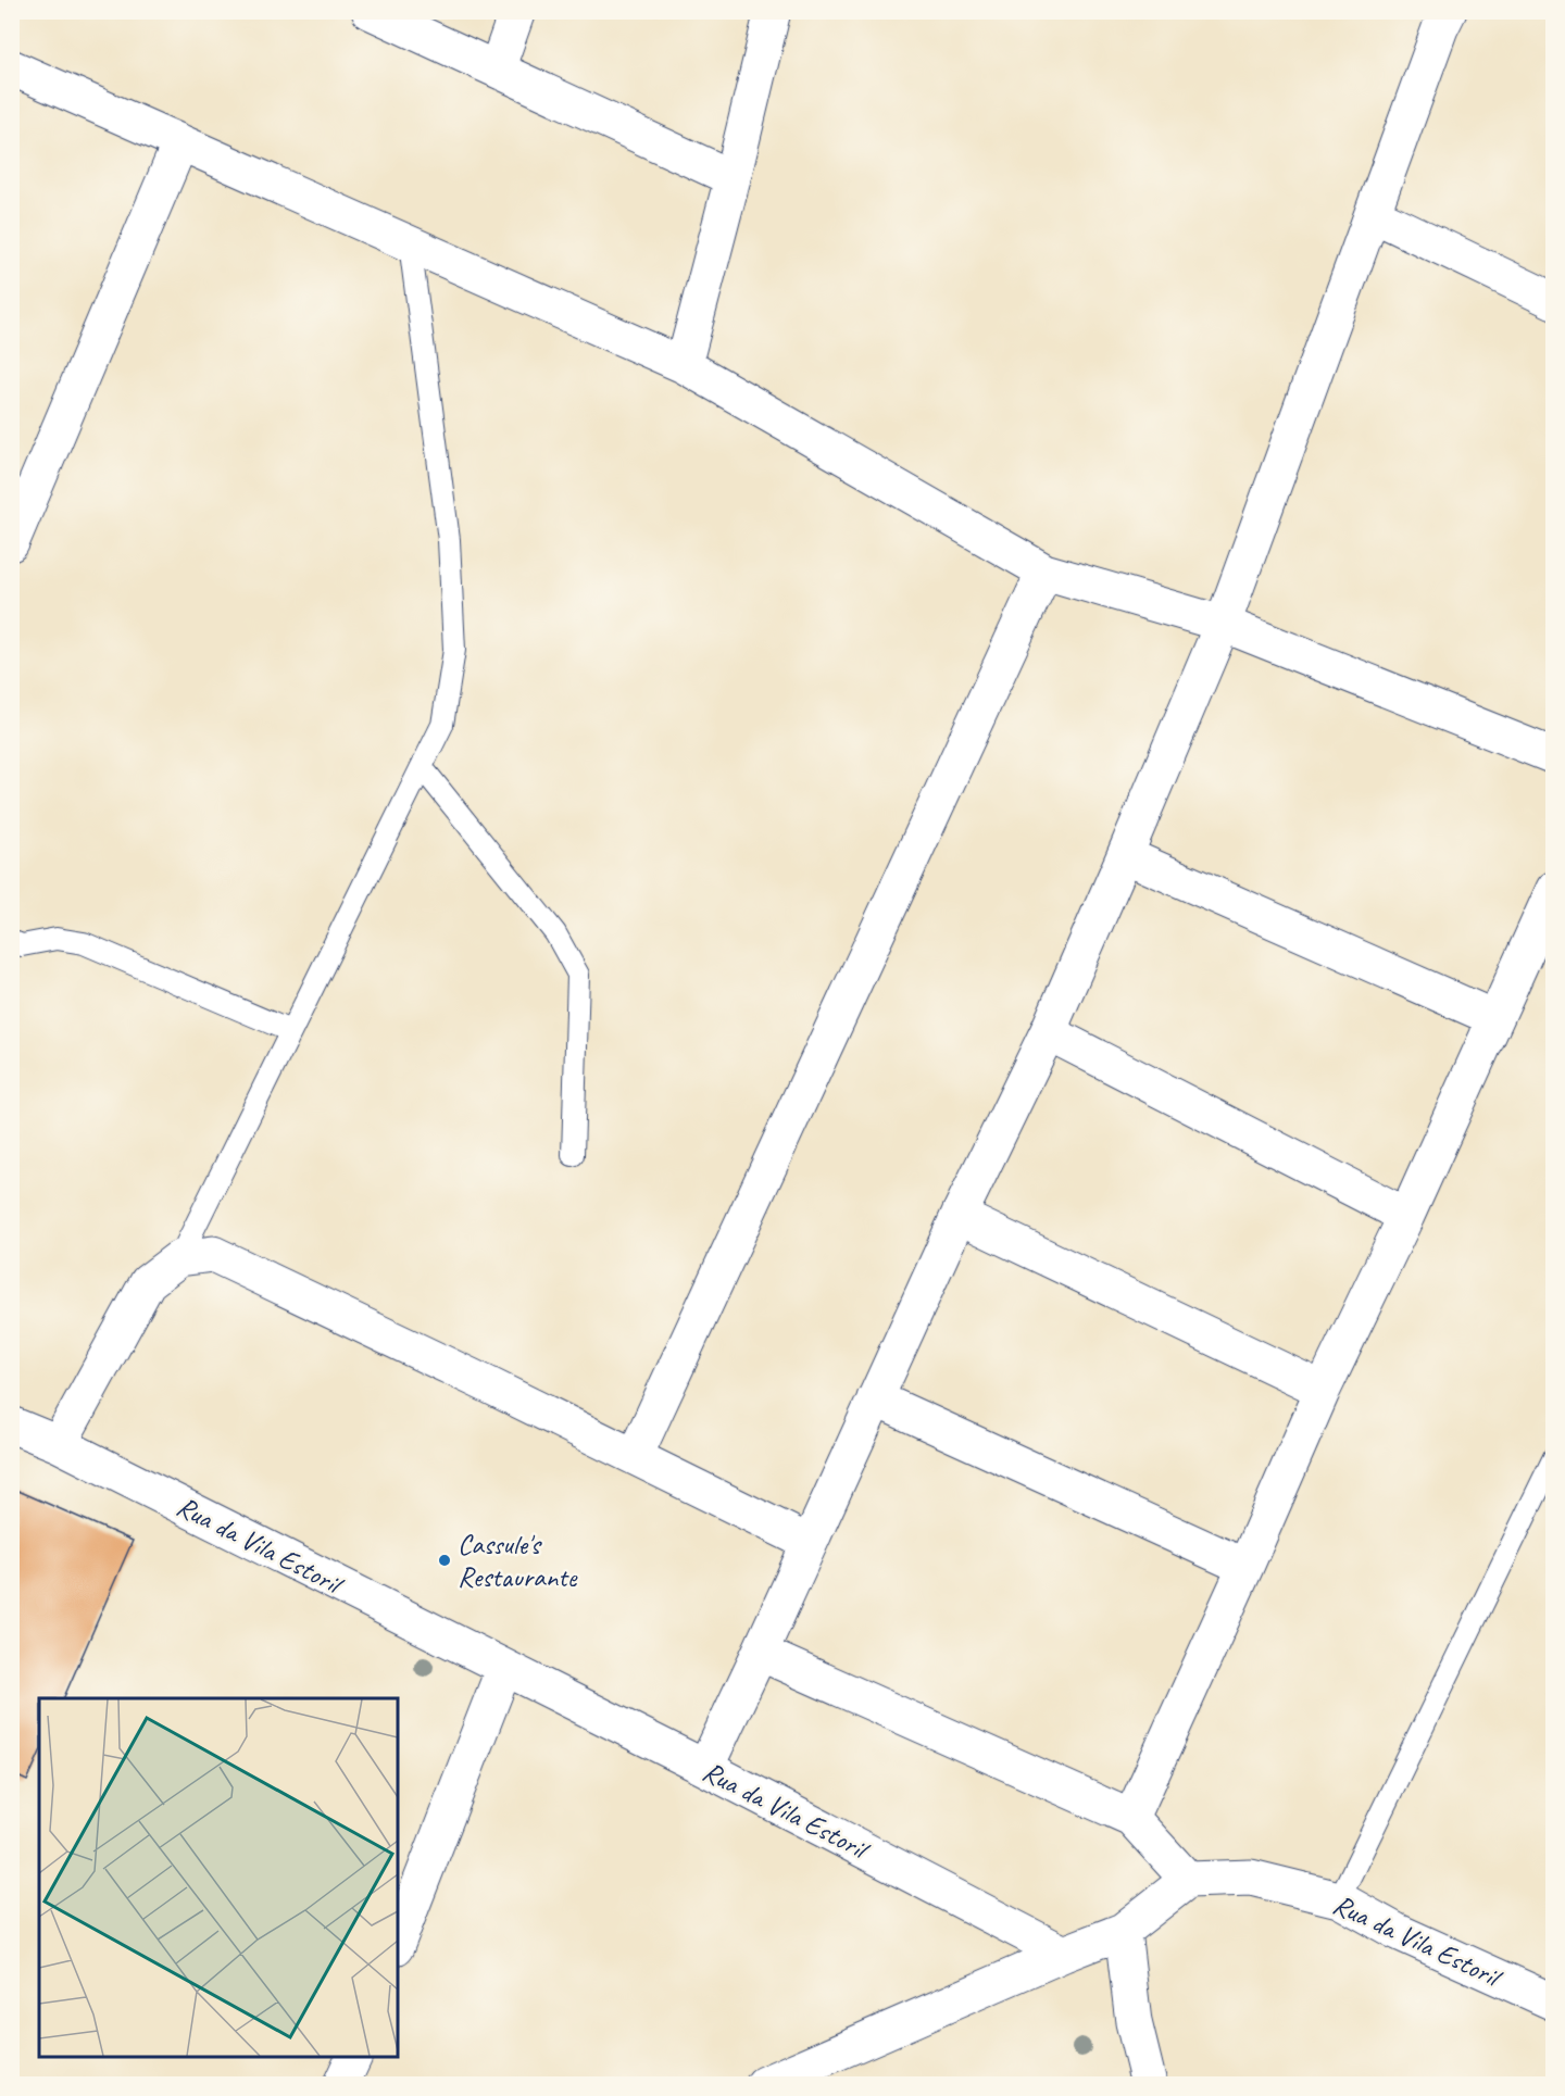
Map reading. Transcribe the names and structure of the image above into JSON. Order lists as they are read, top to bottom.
{
  "streets": {
    "street": ["Rua da Vila Estoril"]
  },
  "places": ["Cassule's Restaurante"]
}
